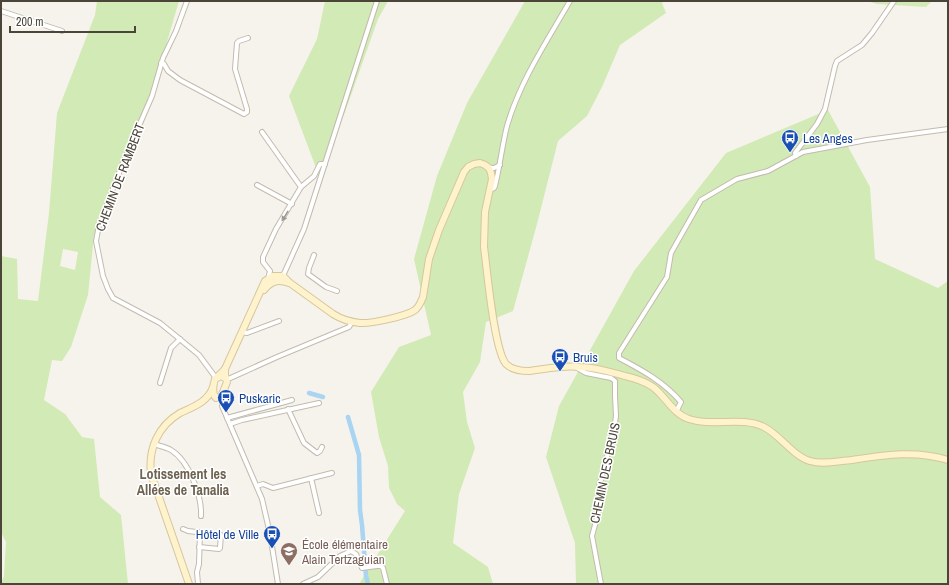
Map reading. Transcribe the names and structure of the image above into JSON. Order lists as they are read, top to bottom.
{
  "streets": {
    "street": ["CHEMIN DE RAMBERT", "CHEMIN DES BRUIS"]
  },
  "districts": ["Lotissement les Allées de Tanalia"],
  "places": {
    "bus stop": [
      "Les Anges",
      "Bruis",
      "Puskaric",
      "Hôtel de Ville"
    ],
    "school or university": ["École élémentaire Alain Tertzaguian"]
  },
  "scale_bar": "200 m"
}
